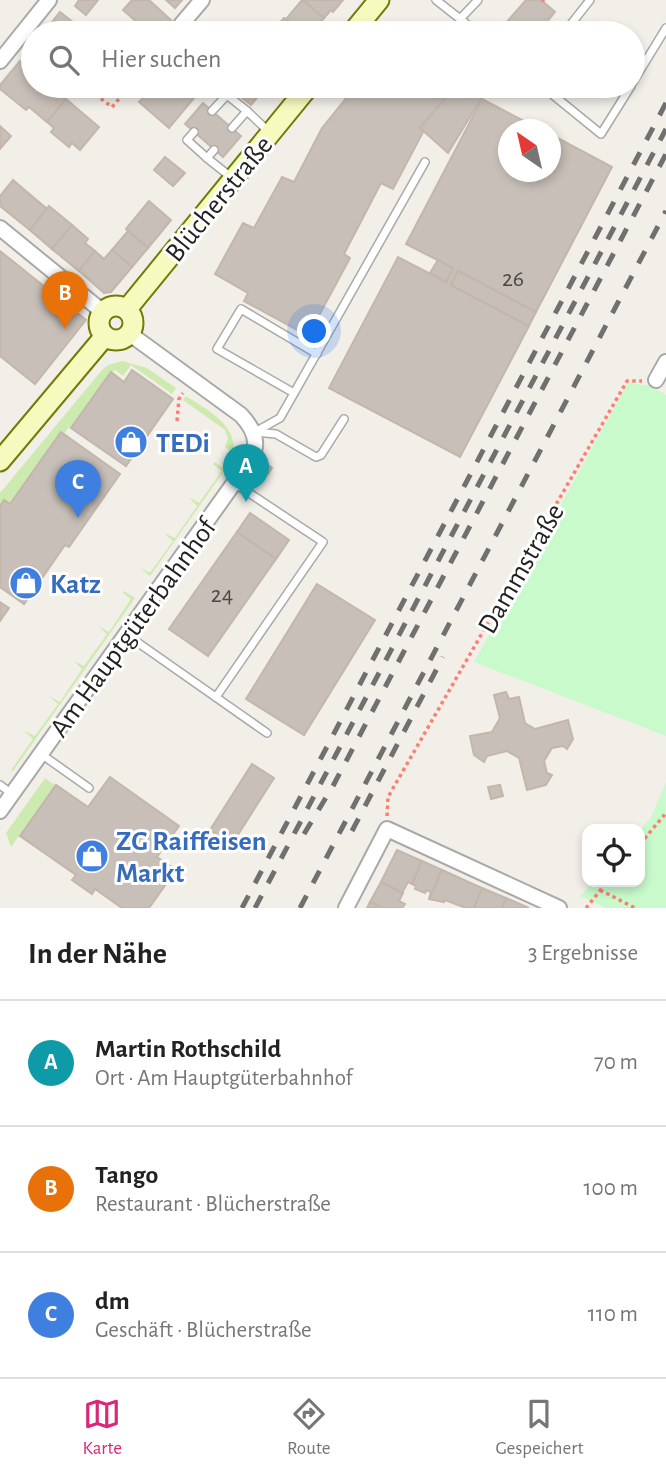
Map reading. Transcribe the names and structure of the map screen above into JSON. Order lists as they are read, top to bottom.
{
  "streets": {
    "main road": ["Blücherstraße"],
    "street": ["Am Hauptgüterbahnhof"],
    "path": ["Dammstraße"]
  },
  "places": {
    "shop": ["TEDi", "Katz", "ZG Raiffeisen Markt"]
  },
  "house_numbers": ["26", "24"],
  "north": "top left",
  "page": {
    "search": "Hier suchen",
    "pins": ["B", "A", "C"],
    "heading": ["In der Nähe", "3 Ergebnisse"],
    "list": [
      {
        "mark": "A",
        "name": "Martin Rothschild",
        "note": "Ort · Am Hauptgüterbahnhof",
        "value": "70 m"
      },
      {
        "mark": "B",
        "name": "Tango",
        "note": "Restaurant · Blücherstraße",
        "value": "100 m"
      },
      {
        "mark": "C",
        "name": "dm",
        "note": "Geschäft · Blücherstraße",
        "value": "110 m"
      }
    ],
    "nav": ["Karte", "Route", "Gespeichert"]
  }
}
